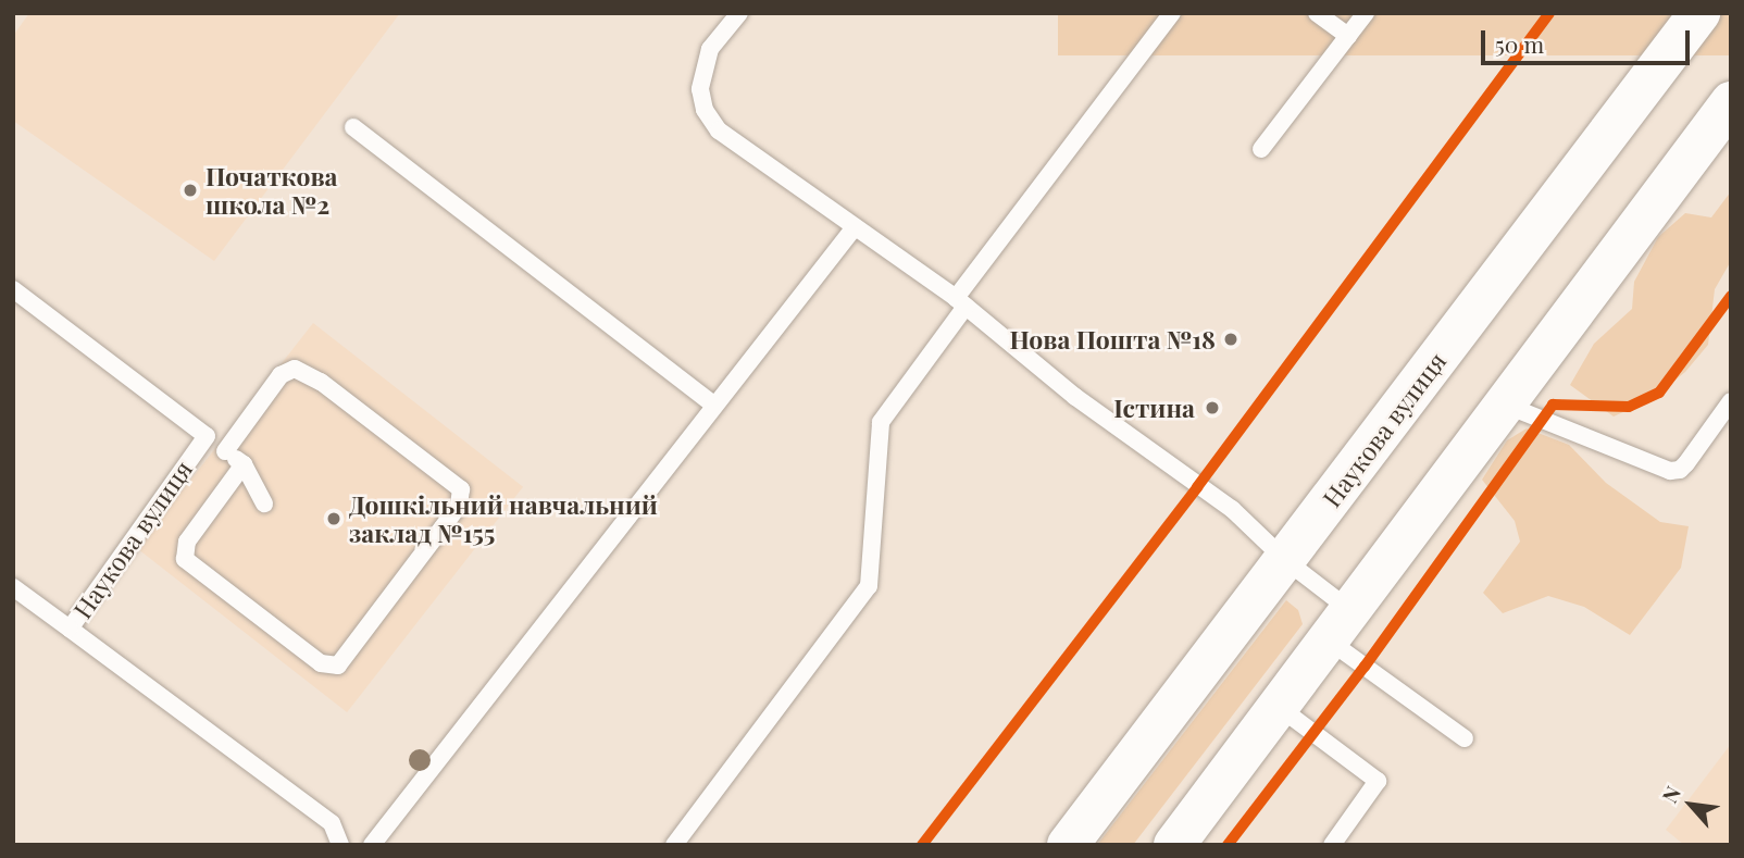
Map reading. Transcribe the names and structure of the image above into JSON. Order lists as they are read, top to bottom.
{
  "streets": {
    "main road": ["Наукова вулиця"]
  },
  "places": [
    "Початкова школа №2",
    "Нова Пошта №18",
    "Істина",
    "Дошкільний навчальний заклад №155"
  ],
  "scale_bar": "50 m",
  "north": "top left"
}
